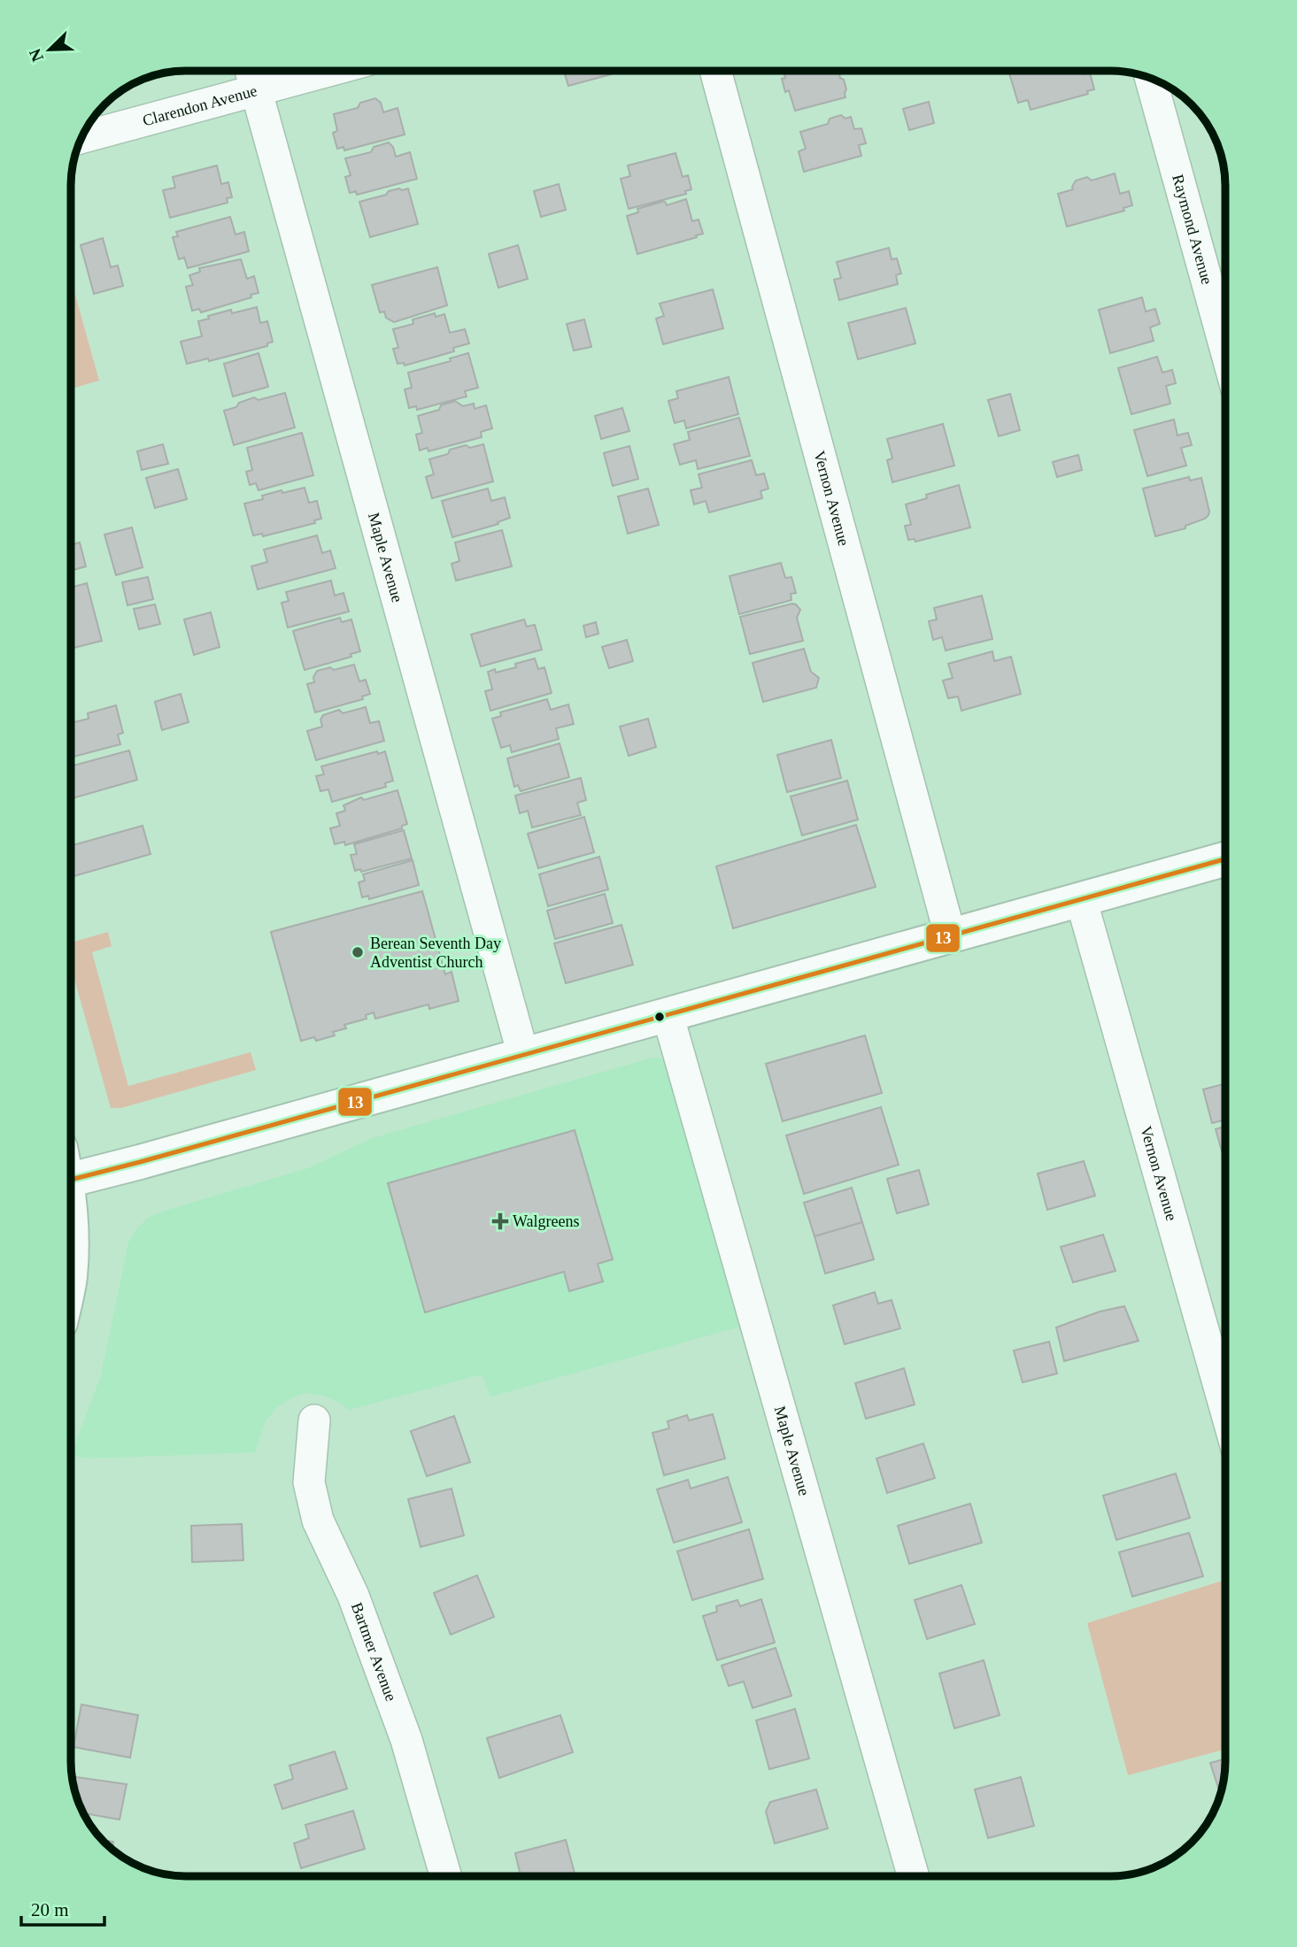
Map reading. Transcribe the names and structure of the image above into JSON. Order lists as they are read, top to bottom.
{
  "streets": {
    "street": [
      "Clarendon Avenue",
      "Raymond Avenue",
      "Vernon Avenue",
      "Maple Avenue",
      "Bartmer Avenue"
    ]
  },
  "crossings": [
    ["Clarendon Avenue", "Maple Avenue"]
  ],
  "places": {
    "other": ["Berean Seventh Day Adventist Church"],
    "health": ["Walgreens"]
  },
  "lines": ["transit line 13"],
  "scale_bar": "20 m",
  "north": "bottom left"
}
